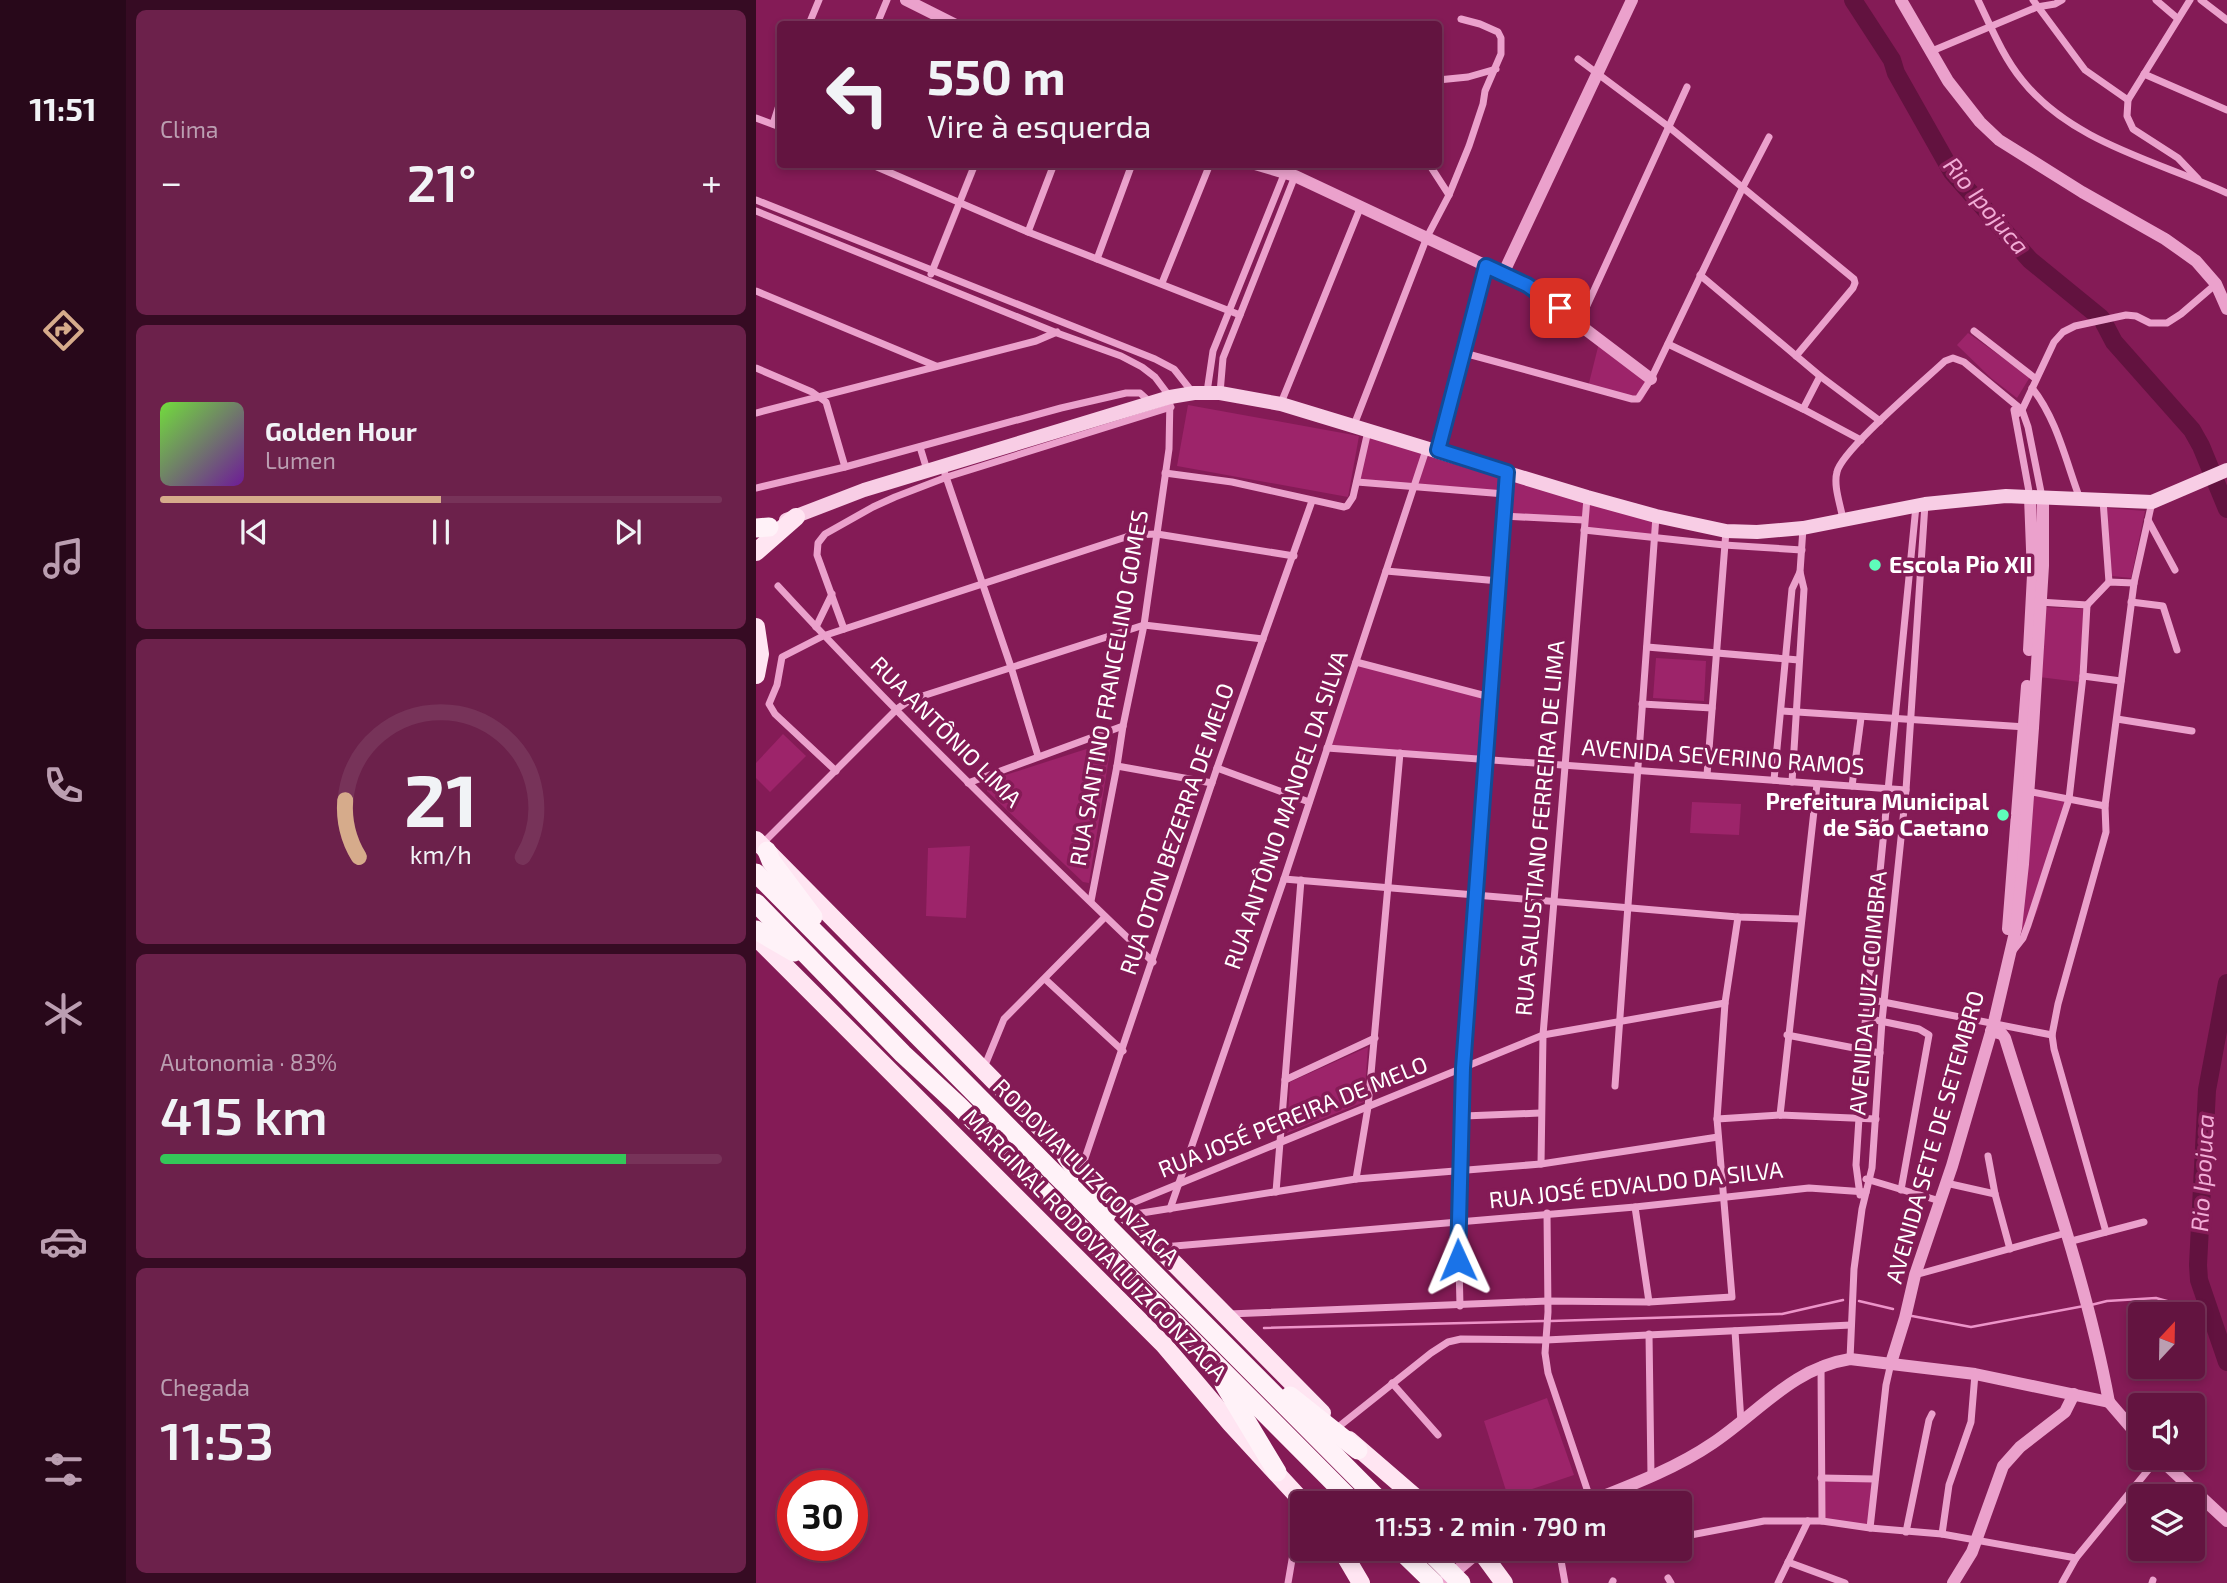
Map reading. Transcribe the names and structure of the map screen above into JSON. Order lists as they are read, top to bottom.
{
  "streets": {
    "highway": ["RODOVIA LUIZ GONZAGA"],
    "main road": ["MARGINAL RODOVIA LUIZ GONZAGA"],
    "street": [
      "RUA SANTINO FRANCELINO GOMES",
      "RUA ANTÔNIO LIMA",
      "AVENIDA SEVERINO RAMOS",
      "RUA ANTÔNIO MANOEL DA SILVA",
      "RUA SALUSTIANO FERREIRA DE LIMA",
      "RUA OTON BEZERRA DE MELO",
      "AVENIDA LUIZ COIMBRA",
      "RUA JOSÉ PEREIRA DE MELO",
      "AVENIDA SETE DE SETEMBRO",
      "RUA JOSÉ EDVALDO DA SILVA"
    ]
  },
  "crossings": [
    ["RUA SANTINO FRANCELINO GOMES", "RUA ANTÔNIO LIMA"],
    ["RUA ANTÔNIO LIMA", "RUA OTON BEZERRA DE MELO"],
    ["AVENIDA SEVERINO RAMOS", "RUA ANTÔNIO MANOEL DA SILVA"],
    ["AVENIDA SEVERINO RAMOS", "RUA SALUSTIANO FERREIRA DE LIMA"],
    ["AVENIDA SEVERINO RAMOS", "AVENIDA LUIZ COIMBRA"],
    ["RUA ANTÔNIO MANOEL DA SILVA", "RUA JOSÉ PEREIRA DE MELO"],
    ["RUA SALUSTIANO FERREIRA DE LIMA", "RUA JOSÉ PEREIRA DE MELO"],
    ["RUA OTON BEZERRA DE MELO", "MARGINAL RODOVIA LUIZ GONZAGA"],
    ["AVENIDA LUIZ COIMBRA", "RUA JOSÉ EDVALDO DA SILVA"],
    ["RUA JOSÉ PEREIRA DE MELO", "MARGINAL RODOVIA LUIZ GONZAGA"],
    ["RUA JOSÉ EDVALDO DA SILVA", "MARGINAL RODOVIA LUIZ GONZAGA"]
  ],
  "water": ["Rio Ipojuca"],
  "places": ["Escola Pio XII", "Prefeitura Municipal de São Caetano"],
  "north": "top",
  "page": {
    "tabs": "11:51",
    "tile": [
      "Clima",
      ["Autonomia · 83%", "415 km"],
      ["Chegada", "11:53"]
    ],
    "turn": ["550 m", "Vire à esquerda"],
    "heat": ["−", "21°", "+"],
    "song": ["Golden Hour", "Lumen"],
    "limit": "30",
    "trip": "11:53 · 2 min · 790 m",
    "gauge": ["21", "km/h"]
  }
}
